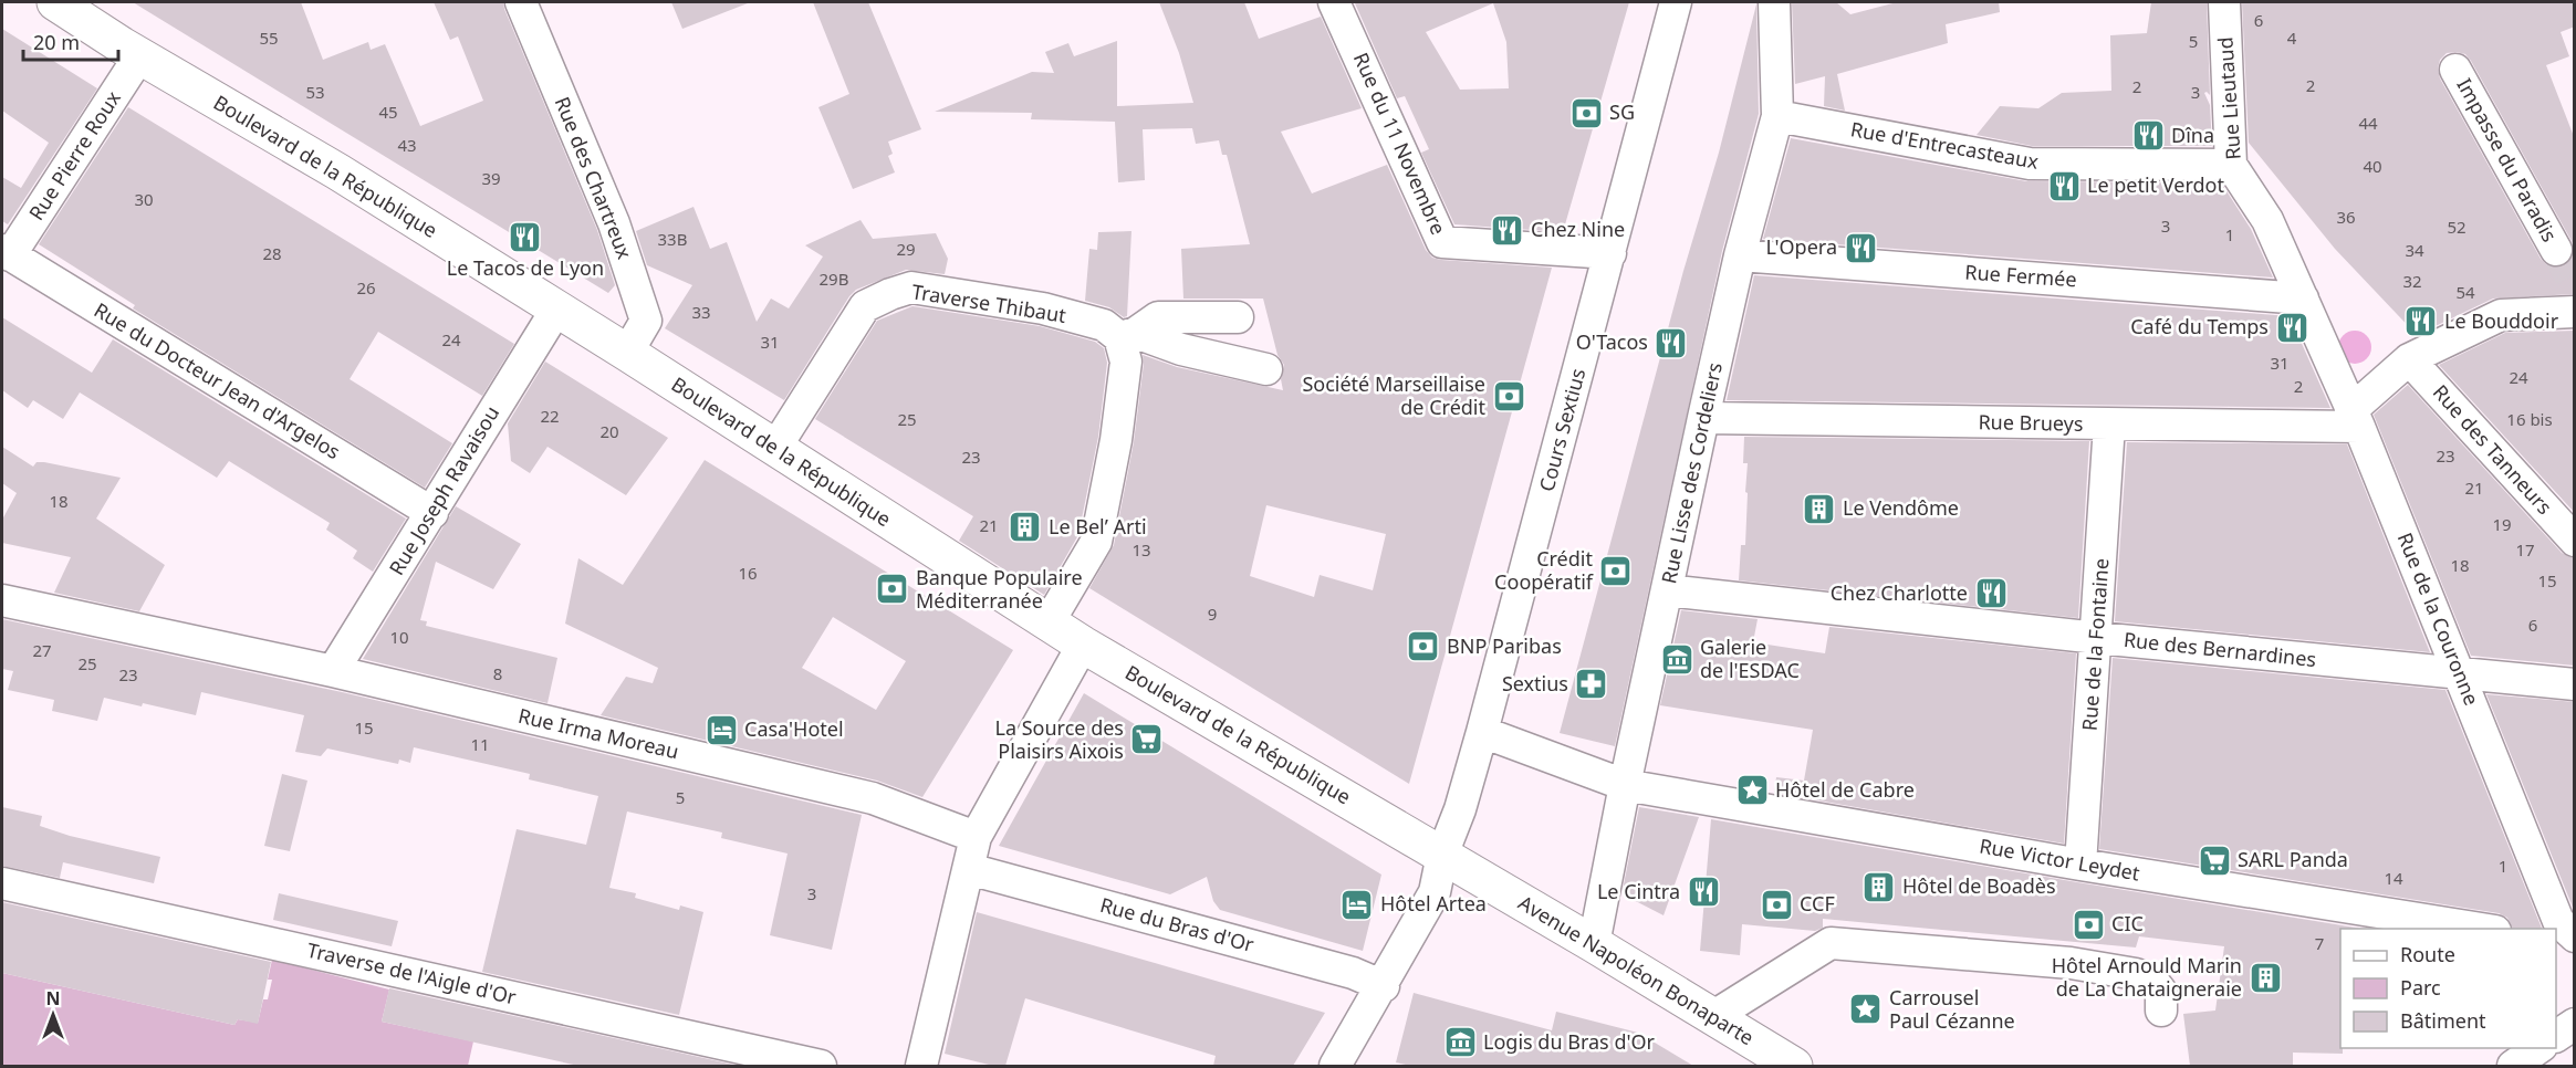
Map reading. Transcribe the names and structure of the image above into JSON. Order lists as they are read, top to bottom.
{
  "streets": {
    "main road": ["Boulevard de la République", "Avenue Napoléon Bonaparte"],
    "street": [
      "Rue Lieutaud",
      "Rue du 11 Novembre",
      "Rue d'Entrecasteaux",
      "Rue Pierre Roux",
      "Impasse du Paradis",
      "Rue des Chartreux",
      "Rue Fermée",
      "Traverse Thibaut",
      "Rue du Docteur Jean d'Argelos",
      "Rue Brueys",
      "Cours Sextius",
      "Rue des Tanneurs",
      "Rue Lisse des Cordeliers",
      "Rue Joseph Ravaisou",
      "Rue de la Couronne",
      "Rue de la Fontaine",
      "Rue des Bernardines",
      "Rue Irma Moreau",
      "Rue Victor Leydet",
      "Rue du Bras d'Or",
      "Traverse de l'Aigle d'Or"
    ]
  },
  "crossings": [
    ["Rue Lieutaud", "Rue d'Entrecasteaux"],
    ["Rue Lieutaud", "Rue Fermée"],
    ["Rue Lieutaud", "Rue de la Couronne"],
    ["Rue du 11 Novembre", "Cours Sextius"],
    ["Rue d'Entrecasteaux", "Rue Lisse des Cordeliers"],
    ["Rue Pierre Roux", "Boulevard de la République"],
    ["Rue Pierre Roux", "Rue du Docteur Jean d'Argelos"],
    ["Boulevard de la République", "Rue des Chartreux"],
    ["Boulevard de la République", "Traverse Thibaut"],
    ["Boulevard de la République", "Cours Sextius"],
    ["Boulevard de la République", "Rue Joseph Ravaisou"],
    ["Boulevard de la République", "Avenue Napoléon Bonaparte"],
    ["Rue Fermée", "Rue Lisse des Cordeliers"],
    ["Rue Fermée", "Rue de la Couronne"],
    ["Rue du Docteur Jean d'Argelos", "Rue Joseph Ravaisou"],
    ["Rue Brueys", "Rue Lisse des Cordeliers"],
    ["Rue Brueys", "Rue de la Couronne"],
    ["Rue Brueys", "Rue de la Fontaine"],
    ["Cours Sextius", "Rue Victor Leydet"],
    ["Cours Sextius", "Rue du Bras d'Or"],
    ["Cours Sextius", "Avenue Napoléon Bonaparte"],
    ["Rue Lisse des Cordeliers", "Rue des Bernardines"],
    ["Rue Lisse des Cordeliers", "Rue Victor Leydet"],
    ["Rue Lisse des Cordeliers", "Avenue Napoléon Bonaparte"],
    ["Rue Joseph Ravaisou", "Rue Irma Moreau"],
    ["Rue de la Couronne", "Rue des Bernardines"],
    ["Rue de la Fontaine", "Rue des Bernardines"],
    ["Rue de la Fontaine", "Rue Victor Leydet"]
  ],
  "places": {
    "bank": [
      "SG",
      "Société Marseillaise de Crédit",
      "Crédit Coopératif",
      "Banque Populaire Méditerranée",
      "BNP Paribas",
      "CCF",
      "CIC"
    ],
    "restaurant": [
      "Dîna",
      "Le petit Verdot",
      "Chez Nine",
      "Le Tacos de Lyon",
      "L'Opera",
      "Le Bouddoir",
      "Café du Temps",
      "O'Tacos",
      "Chez Charlotte",
      "Le Cintra"
    ],
    "building": [
      "Le Vendôme",
      "Le Bel’ Arti",
      "Hôtel de Boadès",
      "Hôtel Arnould Marin de La Chataigneraie"
    ],
    "museum": ["Galerie de l'ESDAC", "Logis du Bras d'Or"],
    "pharmacy": ["Sextius"],
    "hotel": ["Casa'Hotel", "Hôtel Artea"],
    "supermarket": ["La Source des Plaisirs Aixois", "SARL Panda"],
    "place": ["Hôtel de Cabre", "Carrousel Paul Cézanne"]
  },
  "house_numbers": [
    "6",
    "55",
    "4",
    "5",
    "2",
    "2",
    "53",
    "3",
    "45",
    "44",
    "43",
    "40",
    "39",
    "30",
    "36",
    "3",
    "52",
    "1",
    "33B",
    "29",
    "34",
    "28",
    "29B",
    "32",
    "26",
    "54",
    "33",
    "24",
    "31",
    "31",
    "24",
    "2",
    "22",
    "25",
    "16 bis",
    "20",
    "23",
    "23",
    "21",
    "18",
    "19",
    "21",
    "13",
    "17",
    "18",
    "16",
    "15",
    "9",
    "6",
    "10",
    "27",
    "25",
    "8",
    "23",
    "15",
    "11",
    "5",
    "1",
    "14",
    "3",
    "7"
  ],
  "legend": ["Route", "Parc", "Bâtiment"],
  "scale_bar": "20 m",
  "north": "top"
}
